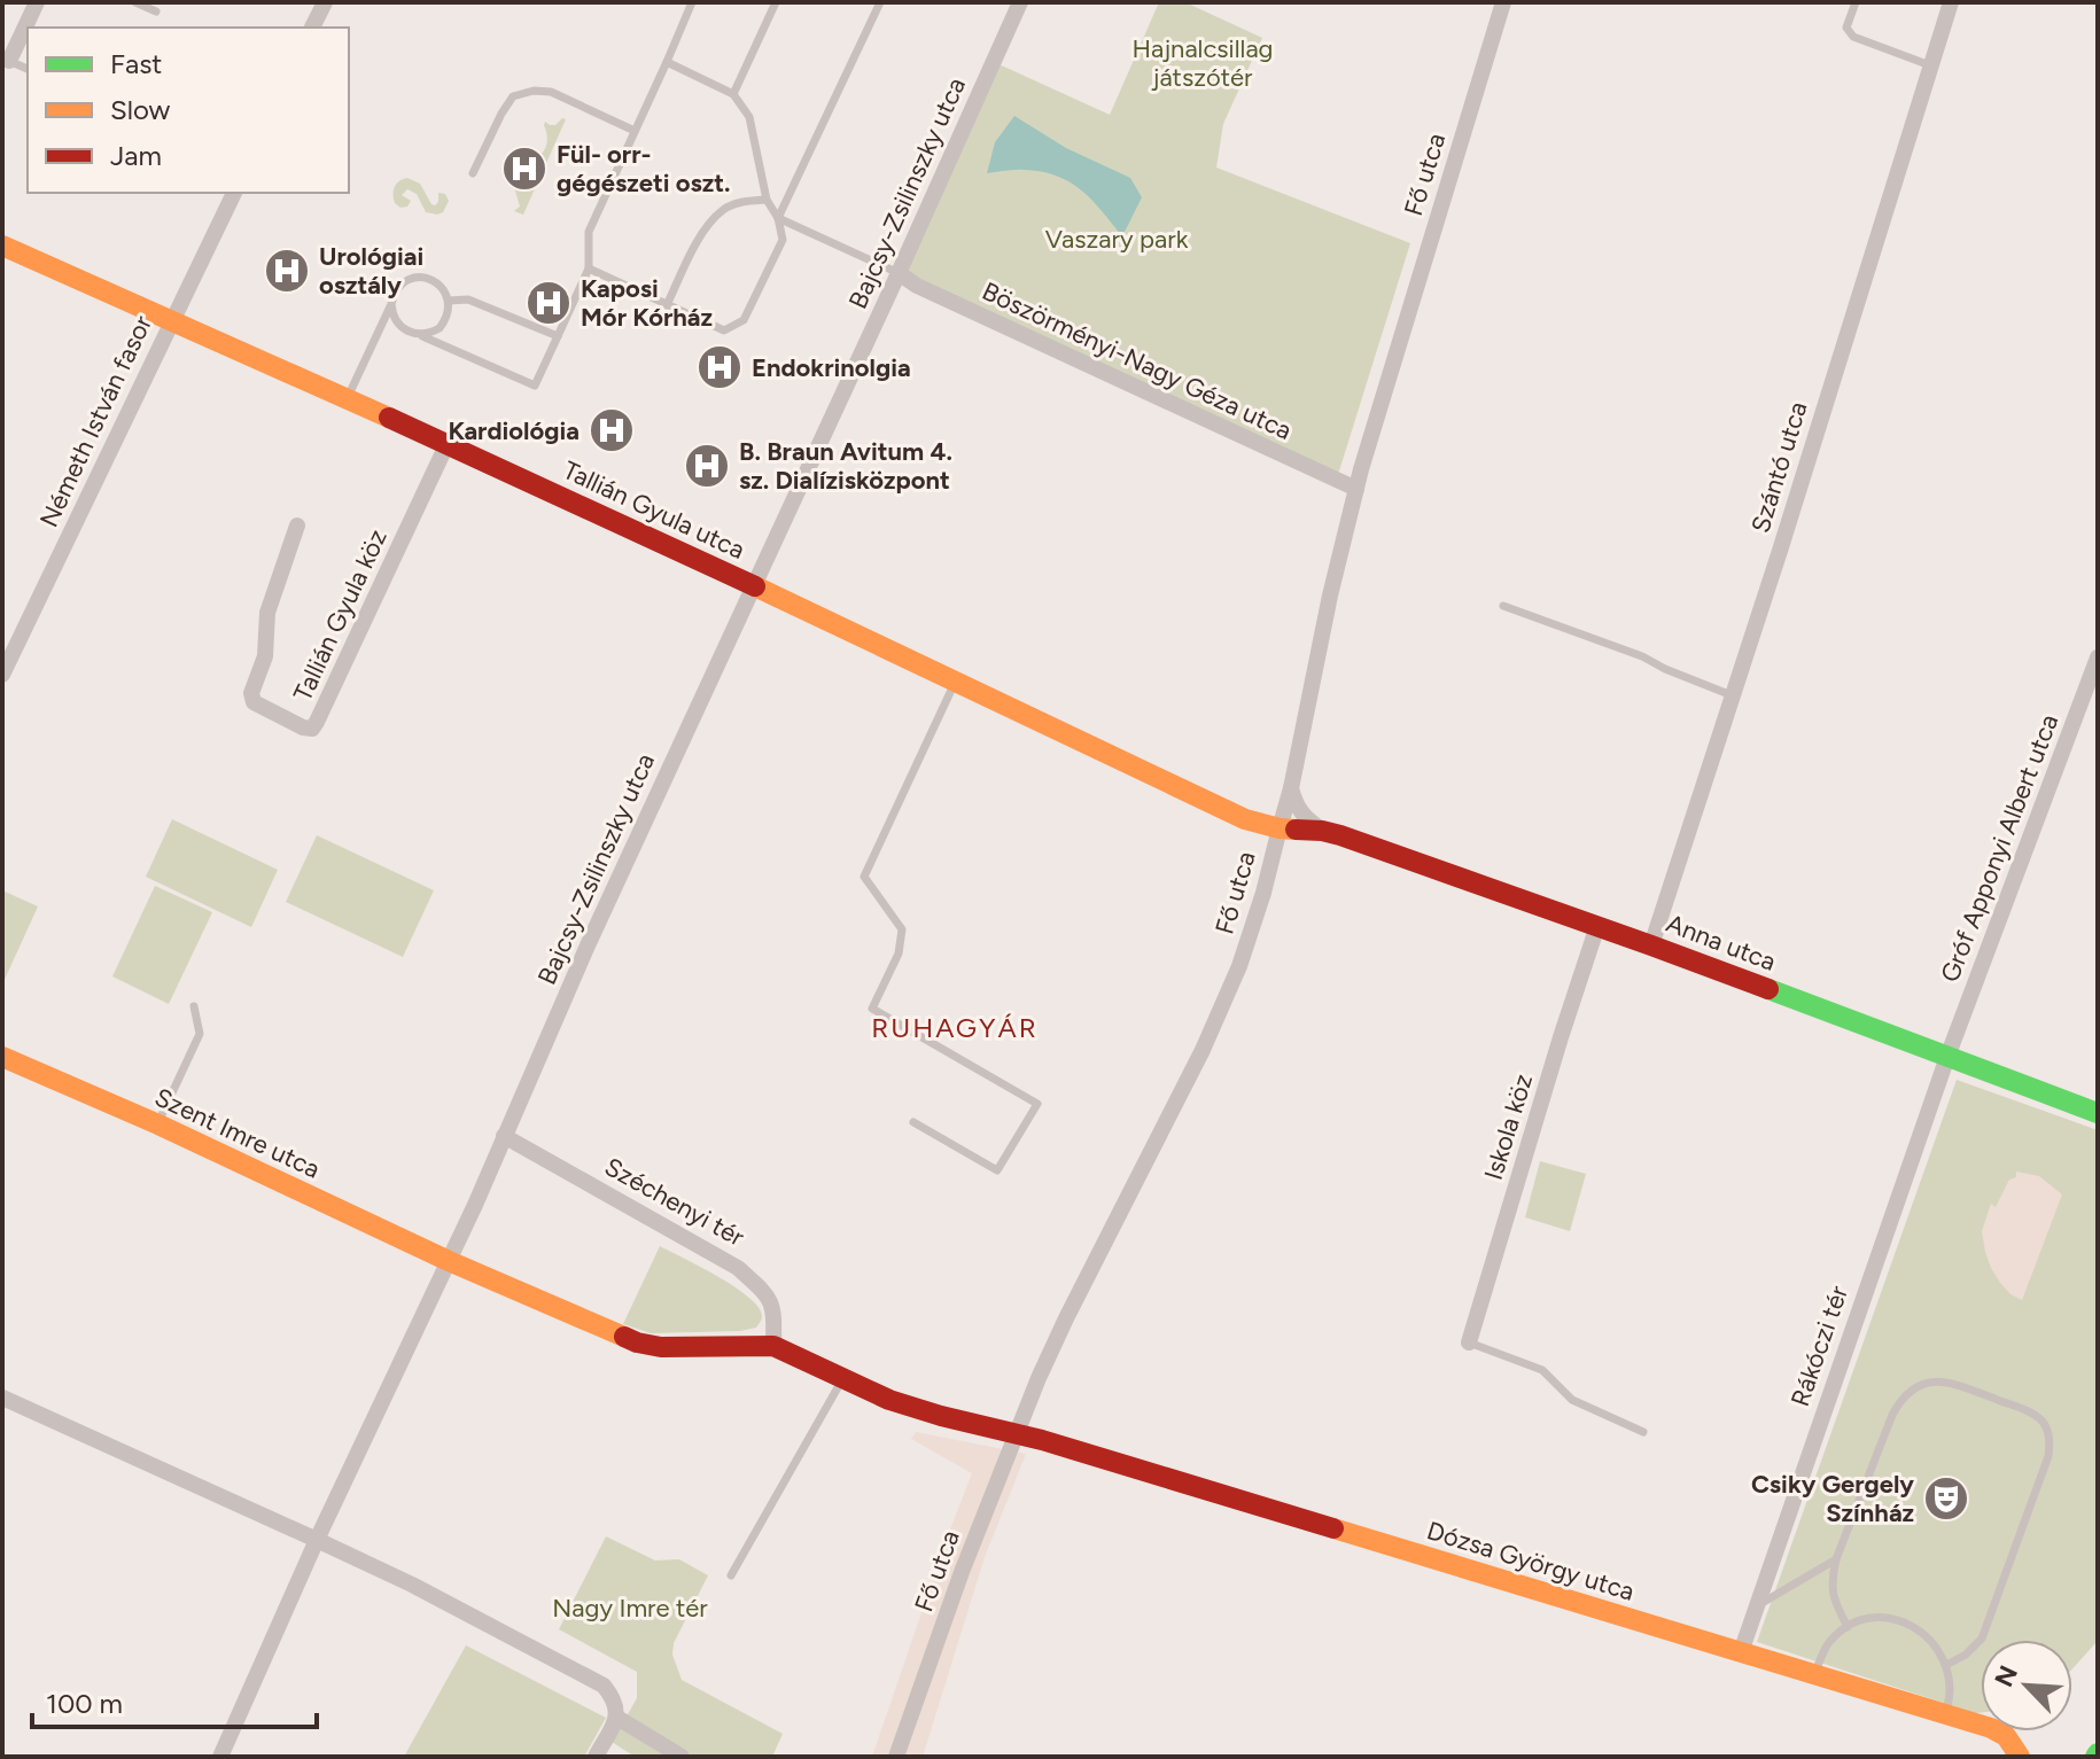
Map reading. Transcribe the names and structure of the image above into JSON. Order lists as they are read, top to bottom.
{
  "streets": {
    "street": [
      "Fő utca",
      "Bajcsy-Zsilinszky utca",
      "Böszörményi-Nagy Géza utca",
      "Németh István fasor",
      "Szántó utca",
      "Tallián Gyula utca",
      "Tallián Gyula köz",
      "Gróf Apponyi Albert utca",
      "Anna utca",
      "Iskola köz",
      "Szent Imre utca",
      "Széchenyi tér",
      "Rákóczi tér",
      "Dózsa György utca"
    ]
  },
  "crossings": [
    ["Fő utca", "Böszörményi-Nagy Géza utca"],
    ["Fő utca", "Tallián Gyula utca"],
    ["Fő utca", "Anna utca"],
    ["Fő utca", "Dózsa György utca"],
    ["Bajcsy-Zsilinszky utca", "Böszörményi-Nagy Géza utca"],
    ["Bajcsy-Zsilinszky utca", "Tallián Gyula utca"],
    ["Bajcsy-Zsilinszky utca", "Szent Imre utca"],
    ["Bajcsy-Zsilinszky utca", "Széchenyi tér"],
    ["Németh István fasor", "Tallián Gyula utca"],
    ["Szántó utca", "Anna utca"],
    ["Tallián Gyula utca", "Tallián Gyula köz"],
    ["Tallián Gyula utca", "Anna utca"],
    ["Gróf Apponyi Albert utca", "Anna utca"],
    ["Gróf Apponyi Albert utca", "Rákóczi tér"],
    ["Anna utca", "Iskola köz"],
    ["Anna utca", "Rákóczi tér"],
    ["Rákóczi tér", "Dózsa György utca"]
  ],
  "districts": ["RUHAGYÁR"],
  "parks": ["Hajnalcsillag játszótér", "Vaszary park", "Nagy Imre tér"],
  "places": {
    "hospital": [
      "Fül- orr- gégészeti oszt.",
      "Urológiai osztály",
      "Kaposi Mór Kórház",
      "Endokrinolgia",
      "Kardiológia",
      "B. Braun Avitum 4. sz. Dialízisközpont"
    ],
    "theatre": ["Csiky Gergely Színház"]
  },
  "legend": ["Fast", "Slow", "Jam"],
  "scale_bar": "100 m",
  "north": "top left"
}
